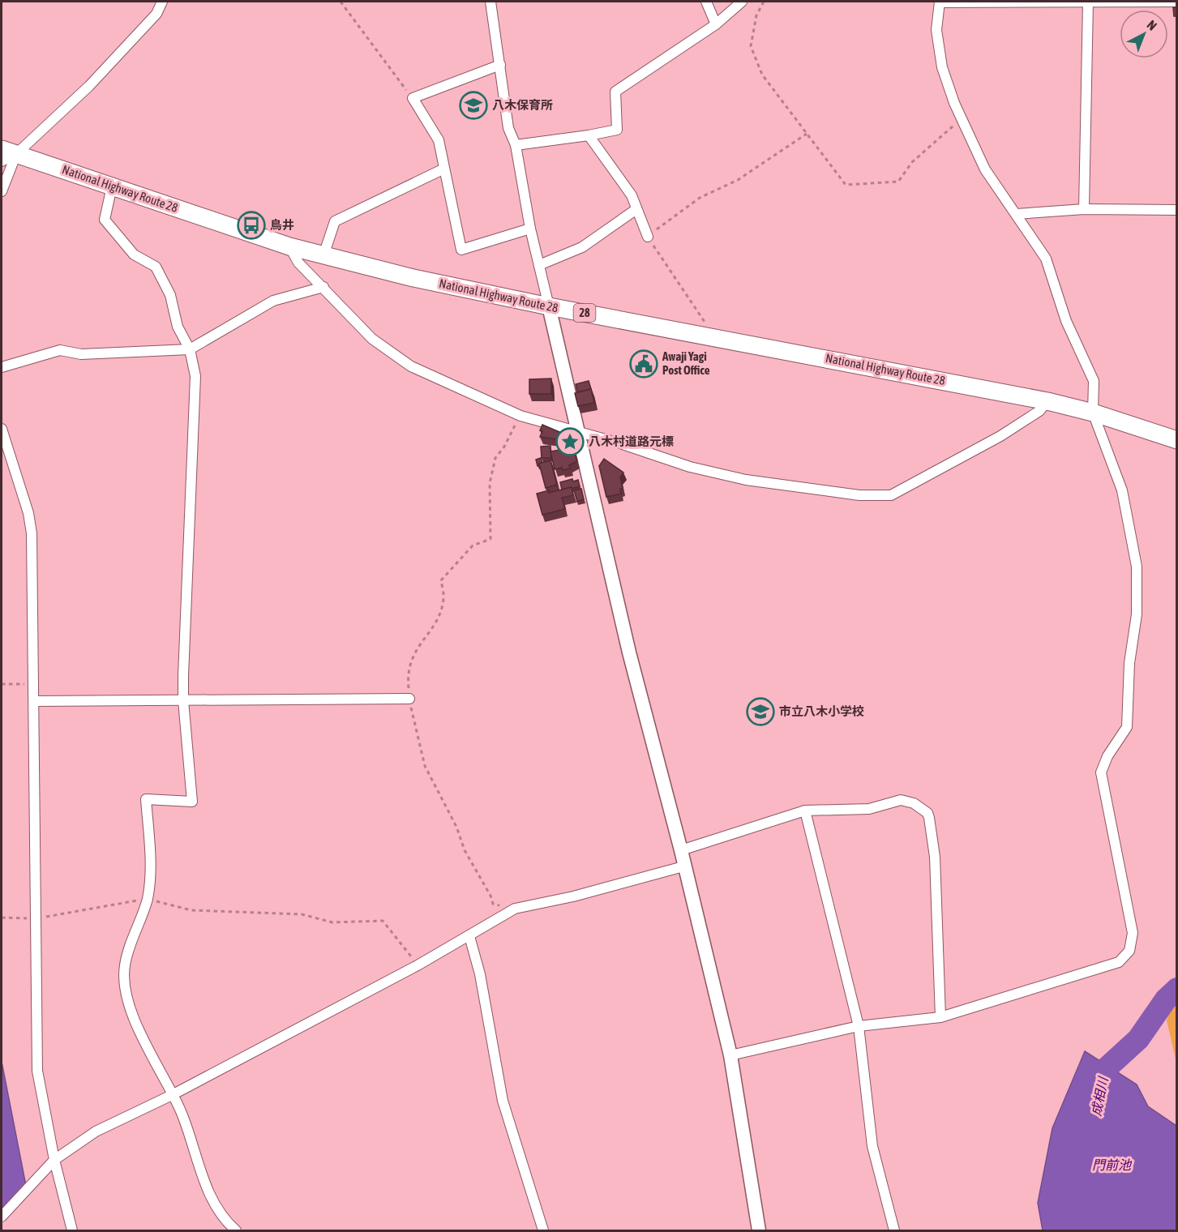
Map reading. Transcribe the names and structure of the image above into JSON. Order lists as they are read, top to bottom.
{
  "streets": {
    "highway": ["National Highway Route 28", "28"]
  },
  "water": ["成相川", "門前池"],
  "places": {
    "school or university": ["八木保育所", "市立八木小学校"],
    "bus stop": ["鳥井"],
    "public building": ["Awaji Yagi Post Office"],
    "place": ["八木村道路元標"]
  },
  "north": "top right"
}
